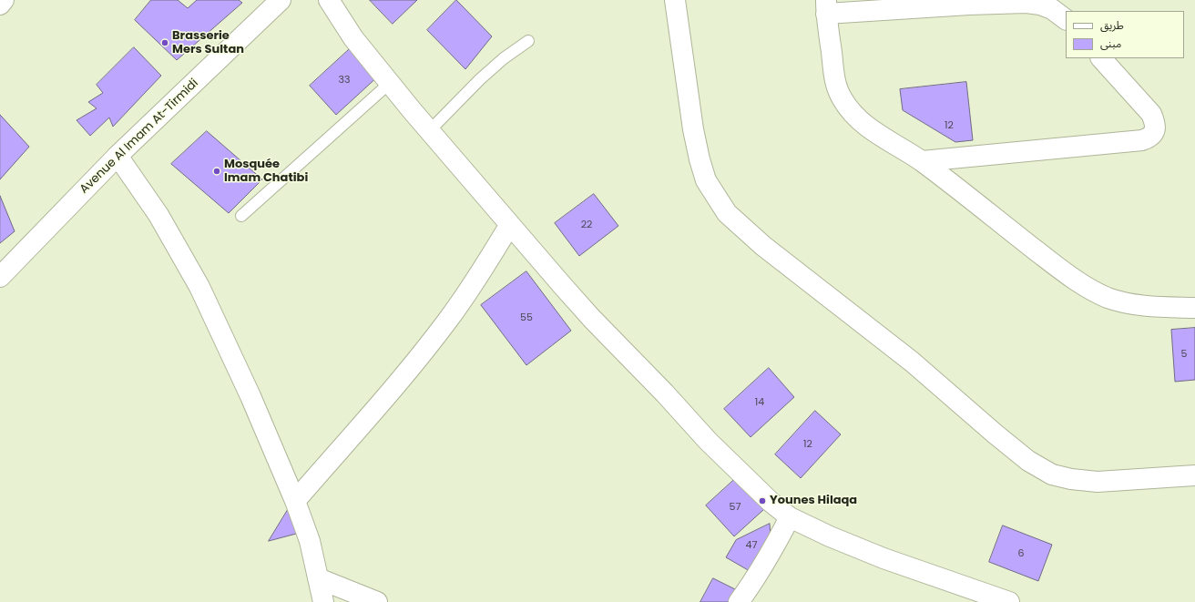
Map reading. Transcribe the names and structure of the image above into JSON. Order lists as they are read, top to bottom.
{
  "streets": {
    "street": ["Avenue Al Imam At-Tirmidi"]
  },
  "places": ["Brasserie Mers Sultan", "Mosquée Imam Chatibi", "Younes Hilaqa"],
  "house_numbers": [
    "33",
    "12",
    "22",
    "55",
    "5",
    "14",
    "12",
    "57",
    "47",
    "6"
  ],
  "legend": ["طريق", "مبنى"]
}
